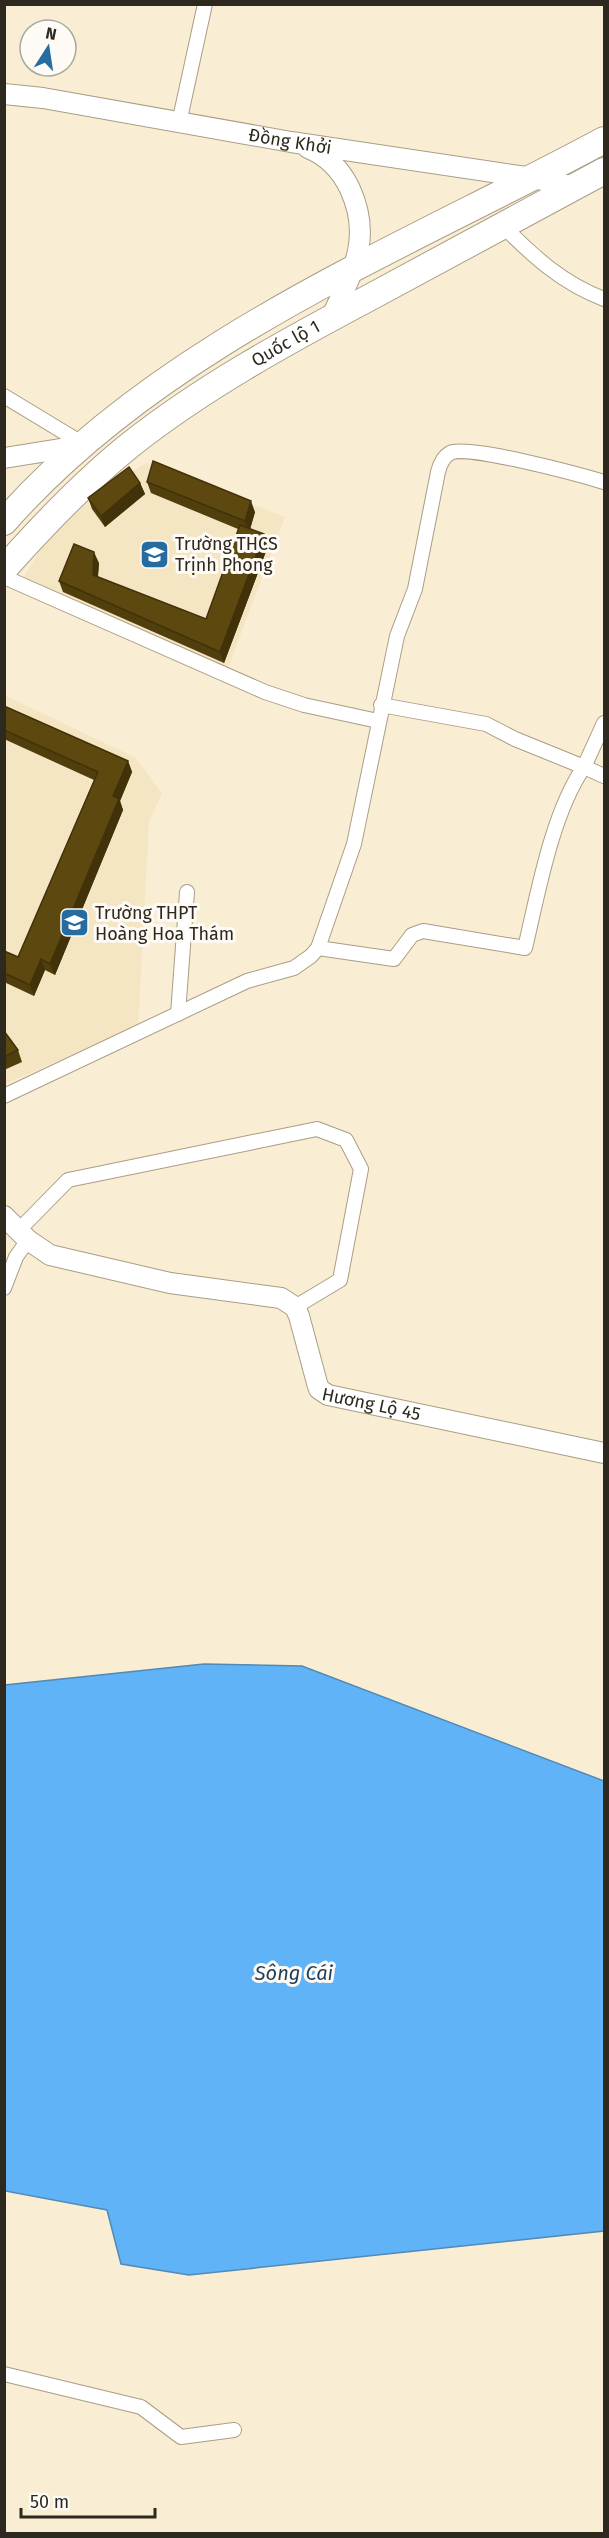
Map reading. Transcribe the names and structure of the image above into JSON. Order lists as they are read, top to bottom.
{
  "streets": {
    "highway": ["Quốc lộ 1"],
    "main road": ["Đồng Khởi", "Hương Lộ 45"]
  },
  "crossings": [
    ["Đồng Khởi", "Quốc lộ 1"]
  ],
  "water": ["Sông Cái"],
  "places": {
    "school or university": ["Trường THCS Trịnh Phong", "Trường THPT Hoàng Hoa Thám"]
  },
  "scale_bar": "50 m",
  "north": "top"
}
